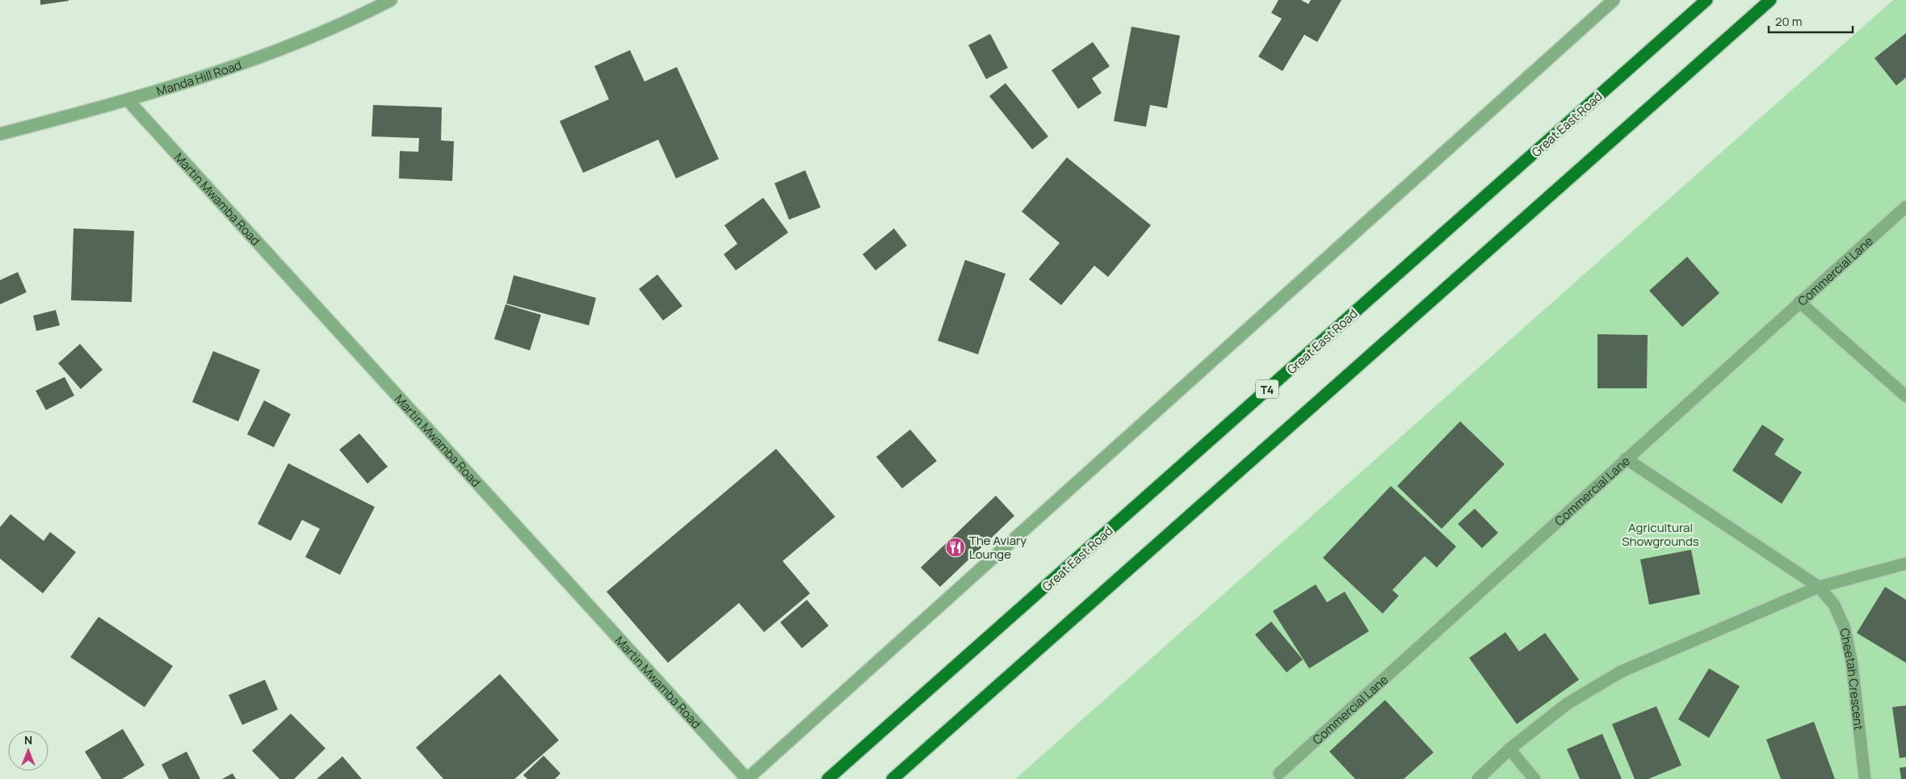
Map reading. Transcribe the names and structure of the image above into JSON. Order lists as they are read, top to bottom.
{
  "streets": {
    "main road": ["Great East Road", "T4"],
    "street": [
      "Manda Hill Road",
      "Martin Mwamba Road",
      "Commercial Lane",
      "Cheetah Crescent"
    ]
  },
  "crossings": [
    ["Manda Hill Road", "Martin Mwamba Road"],
    ["Commercial Lane", "Cheetah Crescent"]
  ],
  "parks": ["Agricultural Showgrounds"],
  "places": {
    "restaurant": ["The Aviary Lounge"]
  },
  "scale_bar": "20 m",
  "north": "top"
}
